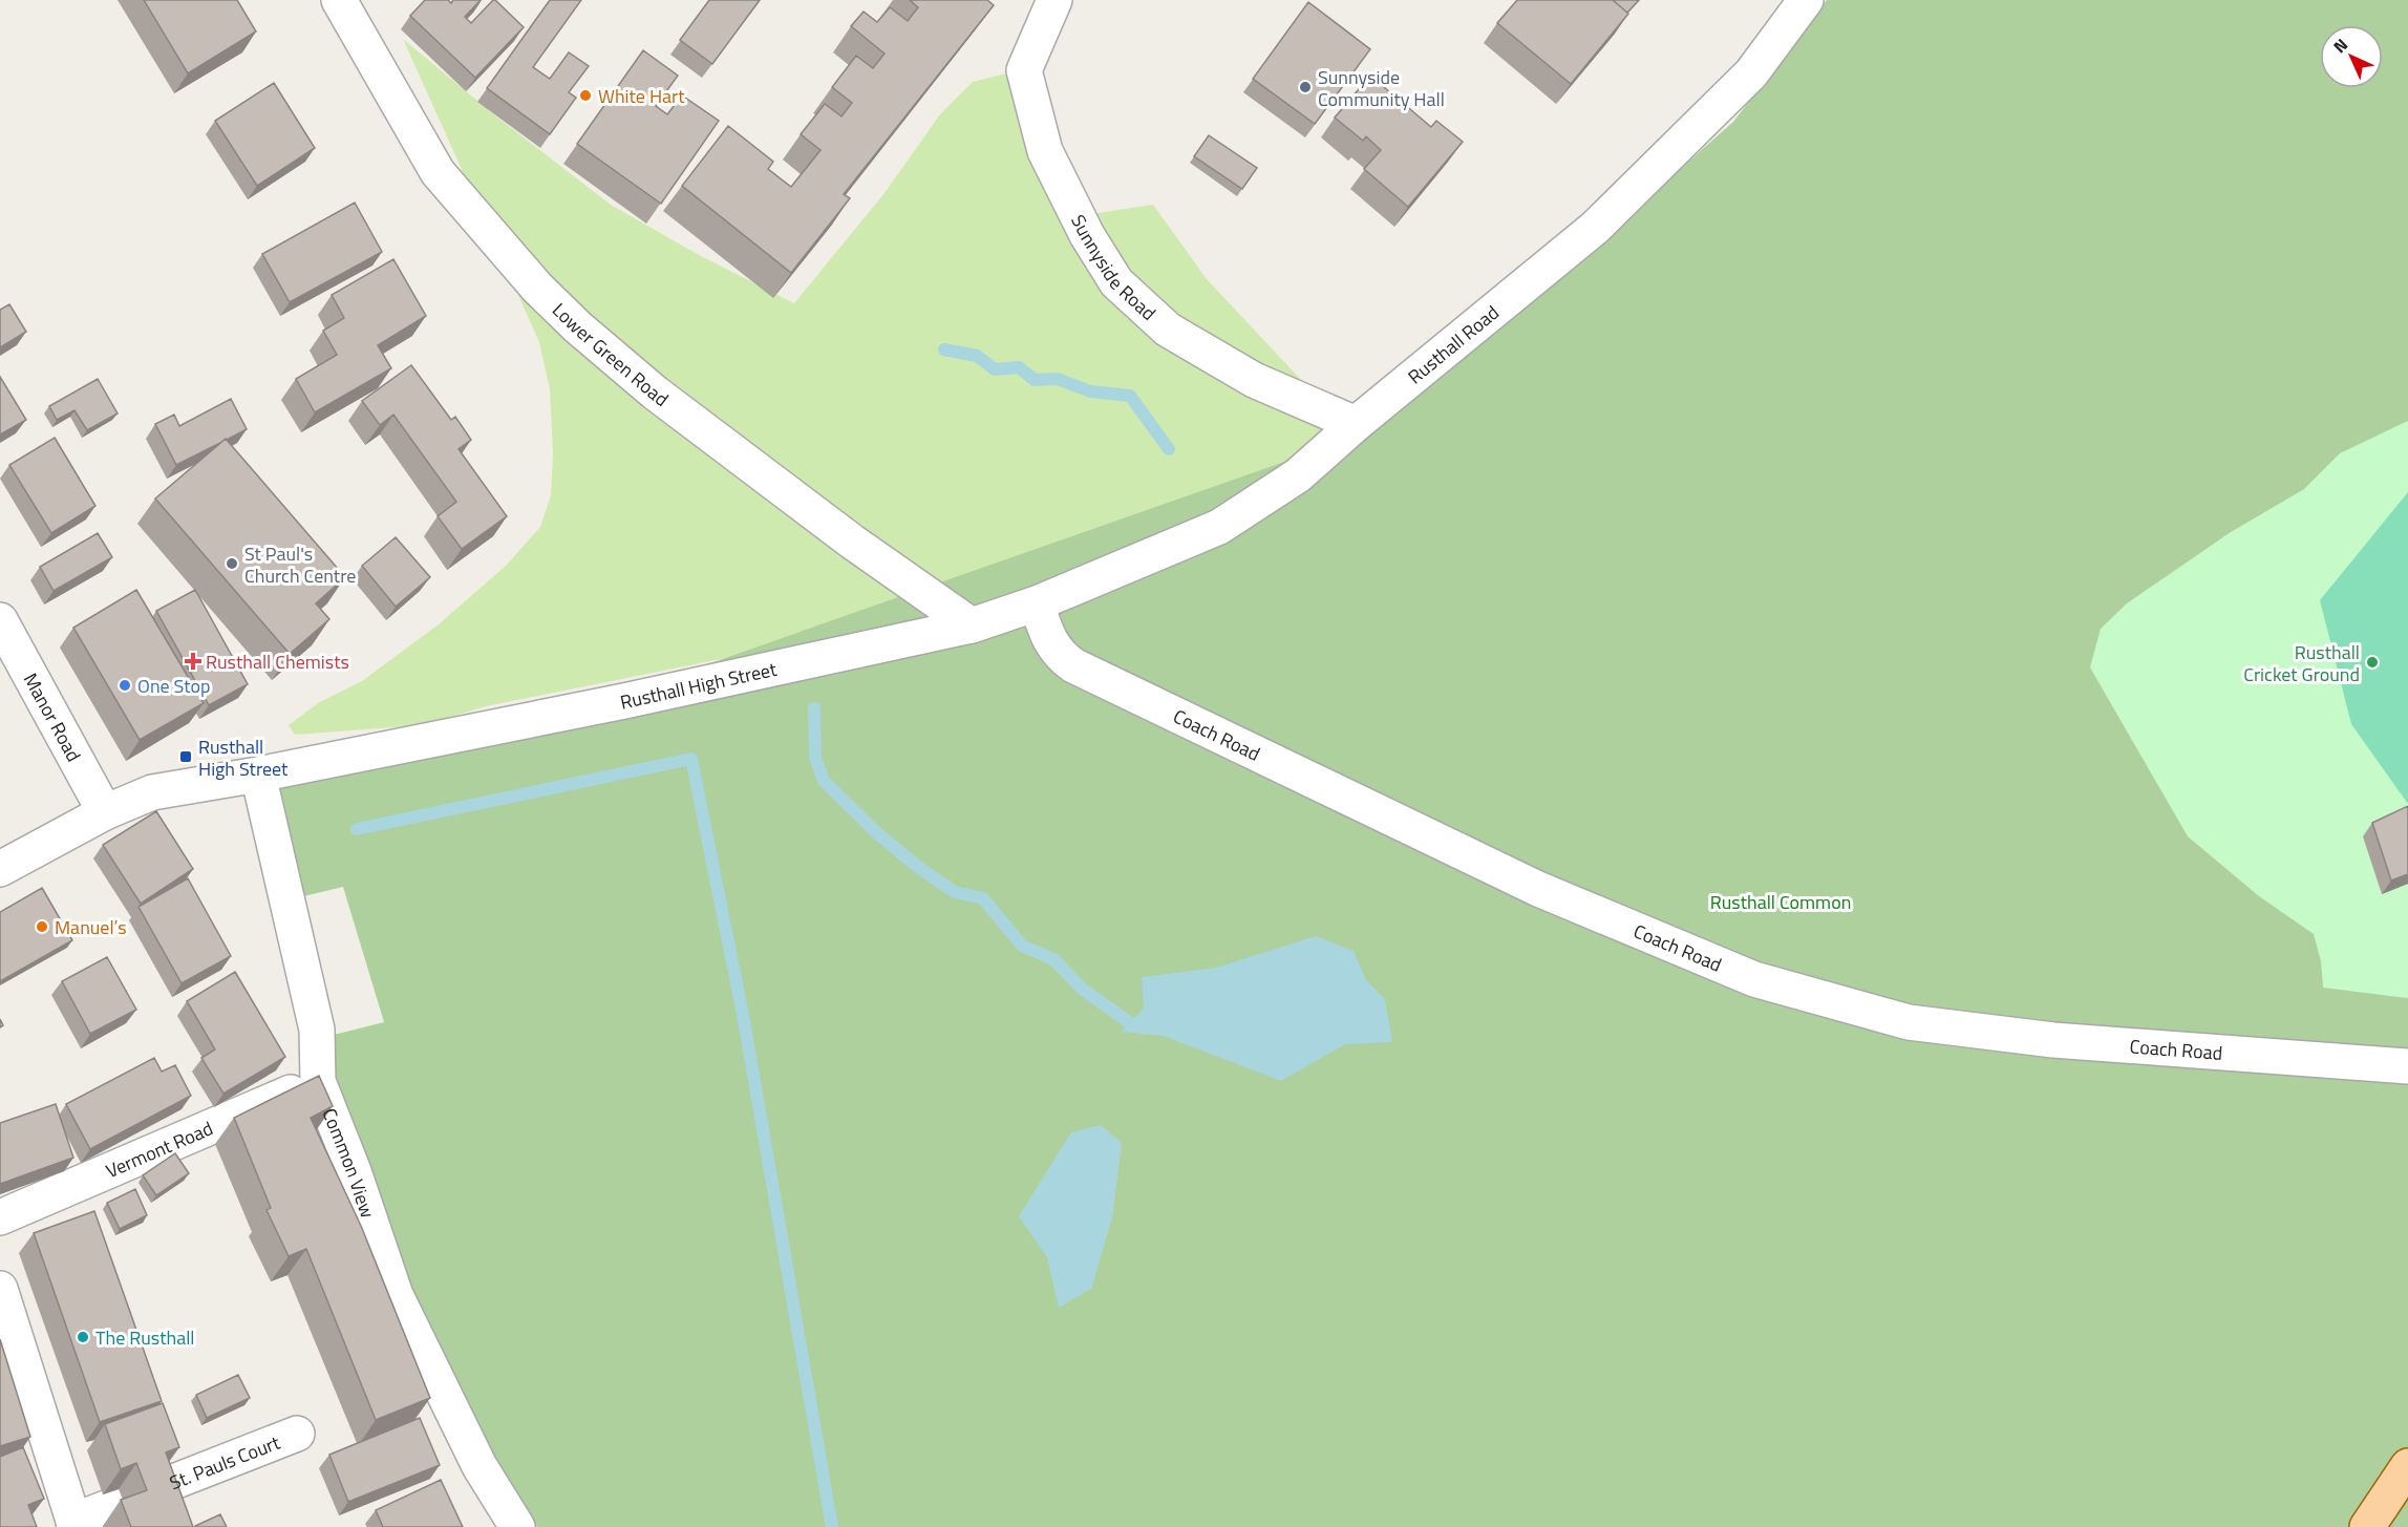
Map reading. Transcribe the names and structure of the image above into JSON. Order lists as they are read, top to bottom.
{
  "streets": {
    "street": [
      "Sunnyside Road",
      "Rusthall Road",
      "Lower Green Road",
      "Rusthall High Street",
      "Manor Road",
      "Coach Road",
      "Vermont Road",
      "Common View",
      "St. Pauls Court"
    ]
  },
  "crossings": [
    ["Sunnyside Road", "Rusthall Road"],
    ["Rusthall Road", "Rusthall High Street"],
    ["Rusthall Road", "Coach Road"],
    ["Lower Green Road", "Rusthall High Street"],
    ["Rusthall High Street", "Manor Road"],
    ["Rusthall High Street", "Coach Road"],
    ["Rusthall High Street", "Common View"],
    ["Vermont Road", "Common View"]
  ],
  "parks": ["Rusthall Common"],
  "places": {
    "other": [
      "Sunnyside Community Hall",
      "White Hart",
      "St Paul's Church Centre",
      "Rusthall Cricket Ground",
      "One Stop",
      "Manuel’s",
      "The Rusthall"
    ],
    "health": ["Rusthall Chemists"],
    "transit": ["Rusthall High Street"]
  },
  "north": "top left"
}
